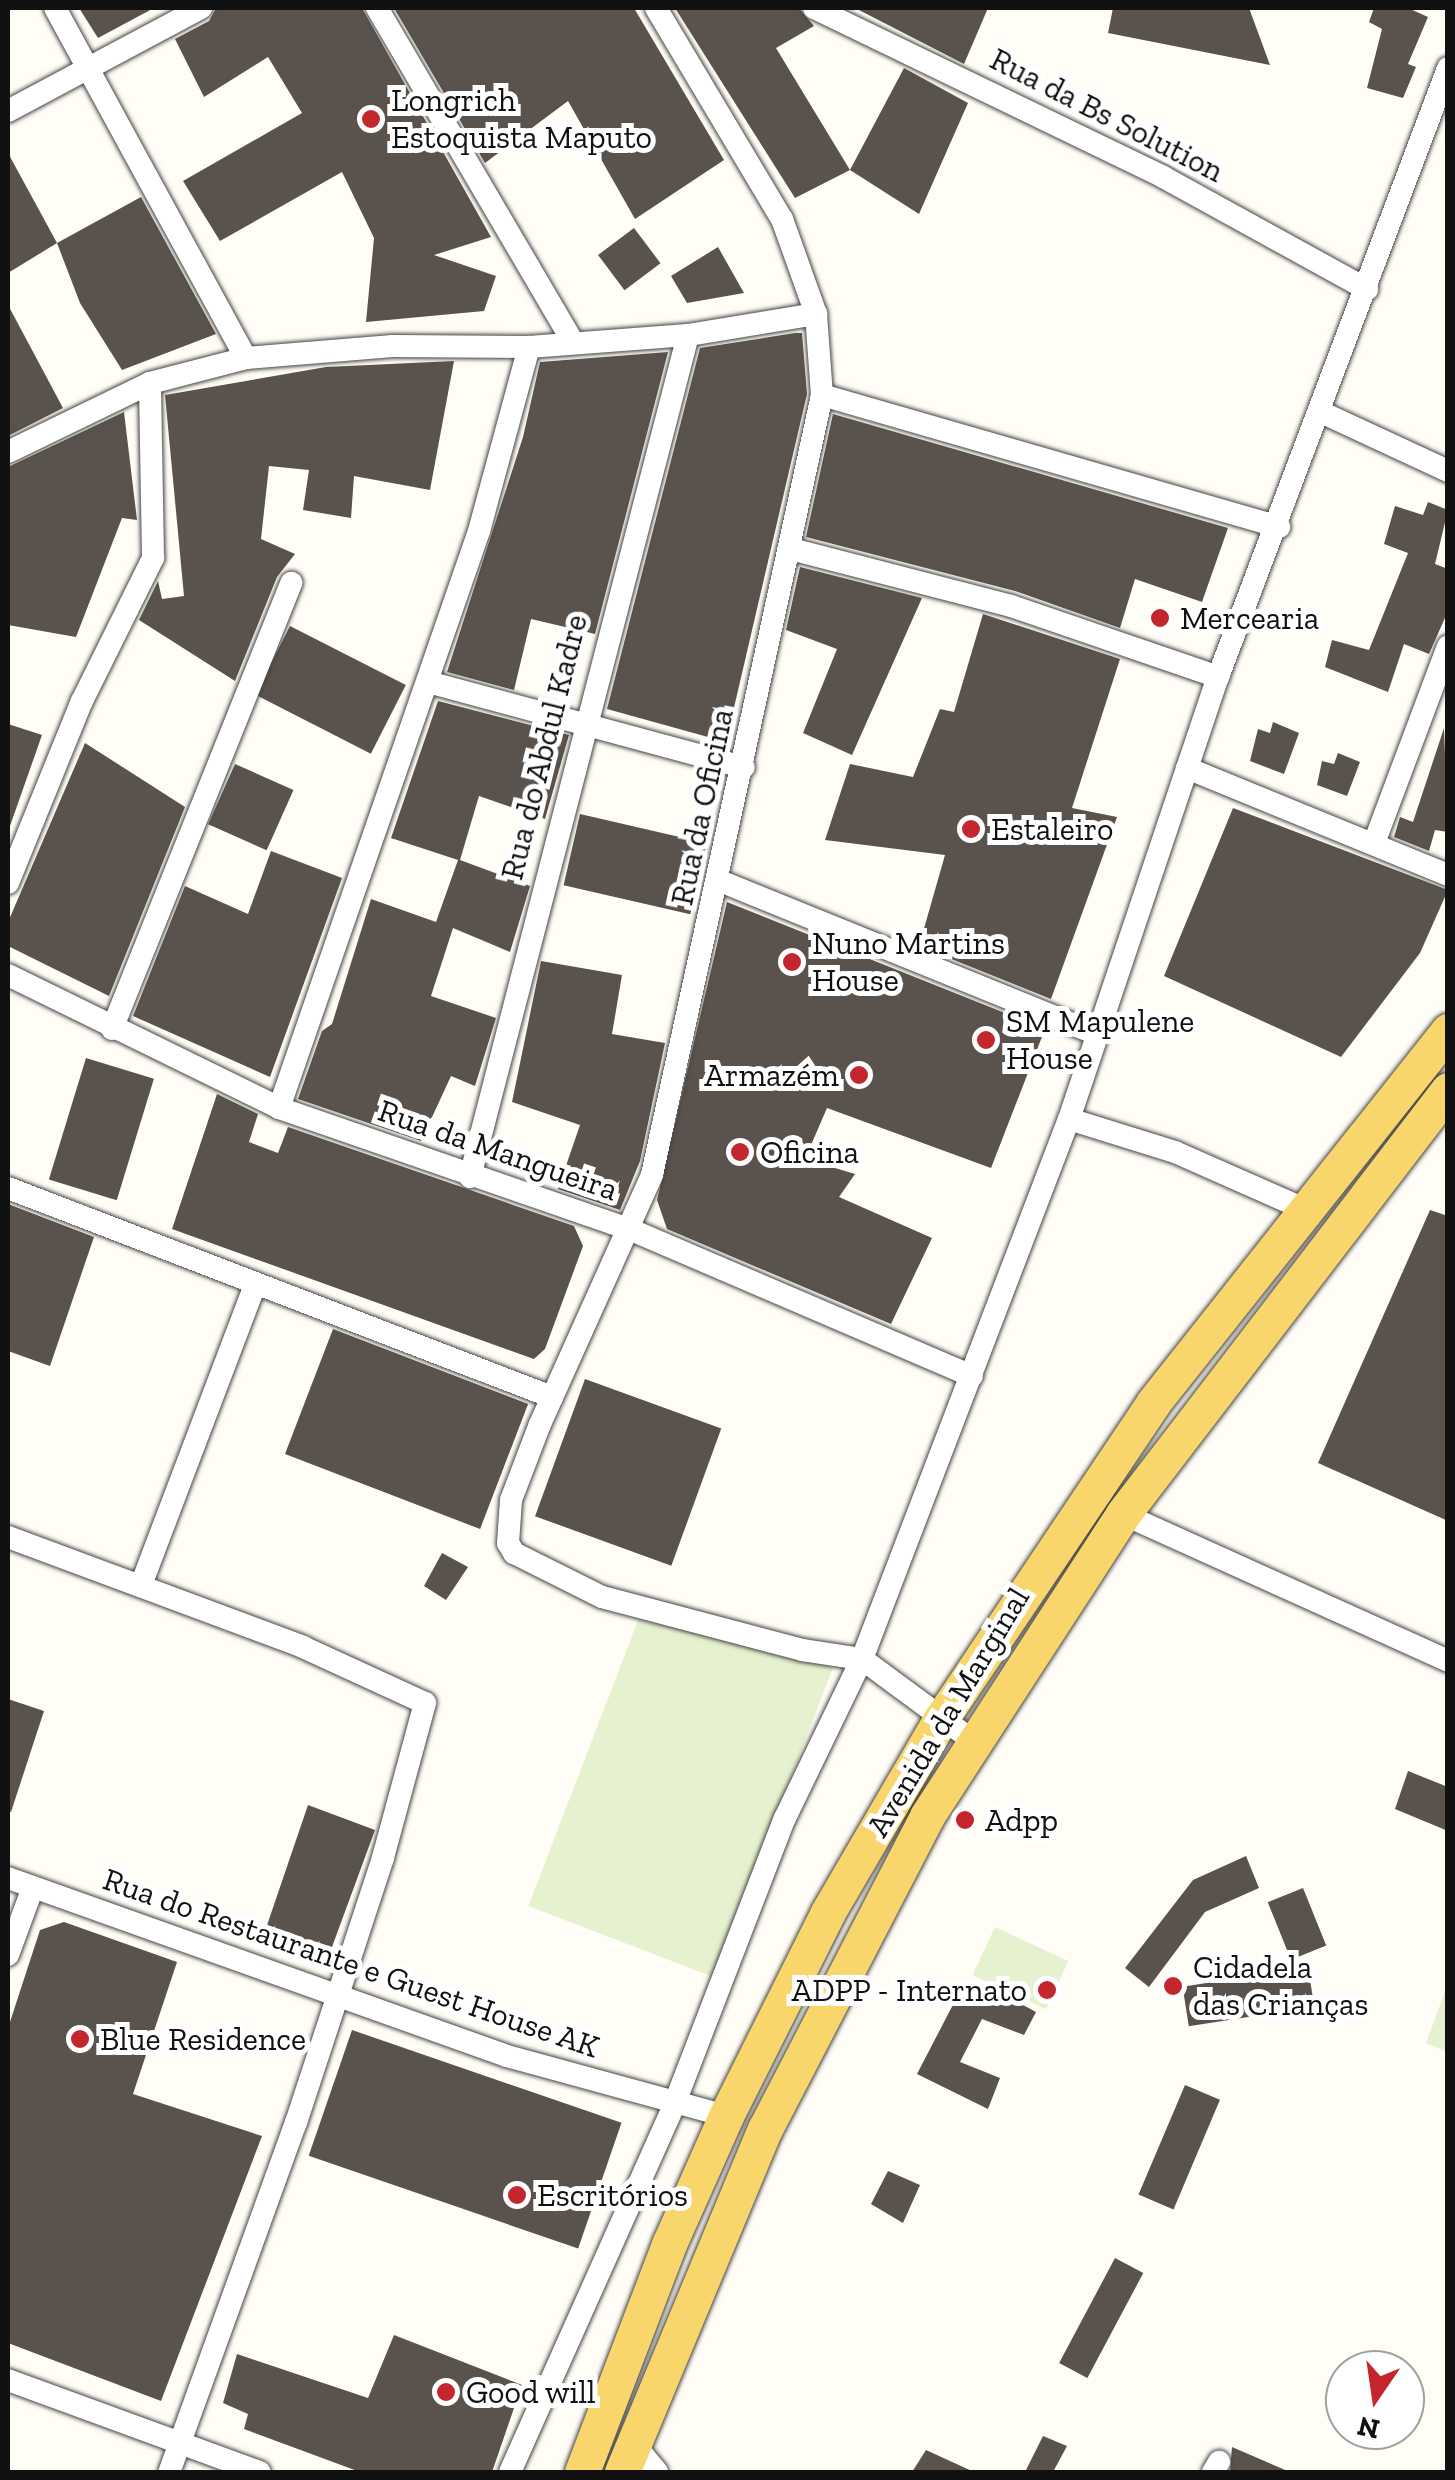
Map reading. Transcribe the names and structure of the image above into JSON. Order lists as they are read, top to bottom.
{
  "streets": {
    "main road": ["Avenida da Marginal"],
    "street": [
      "Rua da Bs Solution",
      "Rua do Abdul Kadre",
      "Rua da Oficina",
      "Rua da Mangueira",
      "Rua do Restaurante e Guest House AK"
    ]
  },
  "crossings": [
    ["Rua do Abdul Kadre", "Rua da Mangueira"],
    ["Rua da Oficina", "Rua da Mangueira"],
    ["Avenida da Marginal", "Rua do Restaurante e Guest House AK"]
  ],
  "places": [
    "Longrich Estoquista Maputo",
    "Mercearia",
    "Estaleiro",
    "Nuno Martins House",
    "SM Mapulene House",
    "Armazém",
    "Oficina",
    "Adpp",
    "Cidadela das Crianças",
    "ADPP - Internato",
    "Blue Residence",
    "Escritórios",
    "Good will"
  ],
  "north": "bottom"
}
